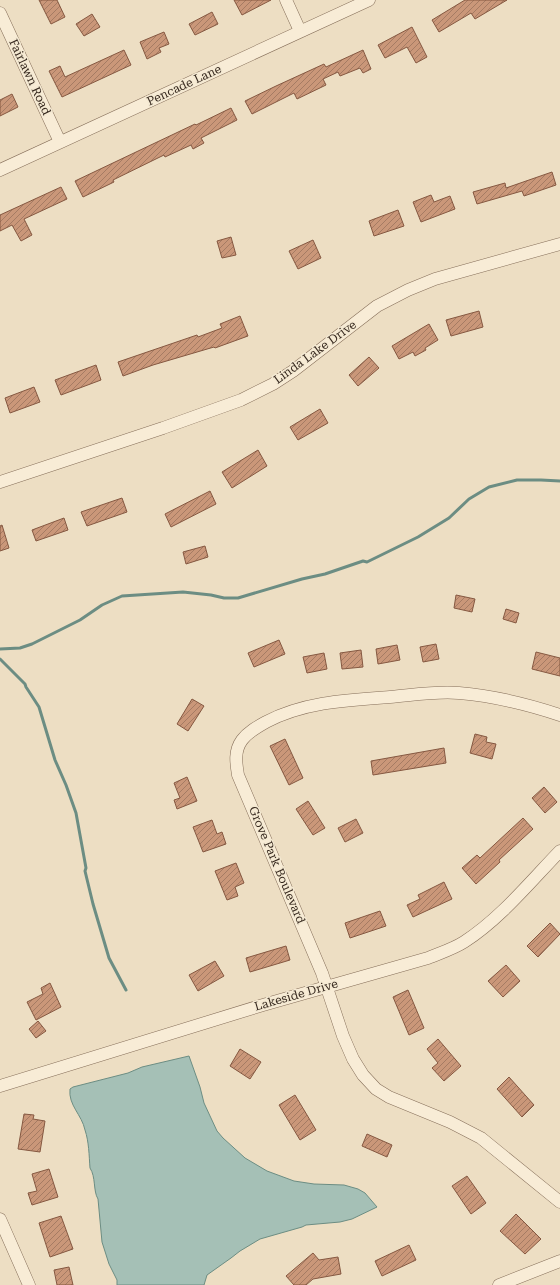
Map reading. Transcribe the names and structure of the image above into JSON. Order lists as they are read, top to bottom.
{
  "streets": {
    "street": [
      "Fairlawn Road",
      "Pencade Lane",
      "Linda Lake Drive",
      "Grove Park Boulevard",
      "Lakeside Drive"
    ]
  },
  "crossings": [
    ["Fairlawn Road", "Pencade Lane"],
    ["Grove Park Boulevard", "Lakeside Drive"]
  ]
}
